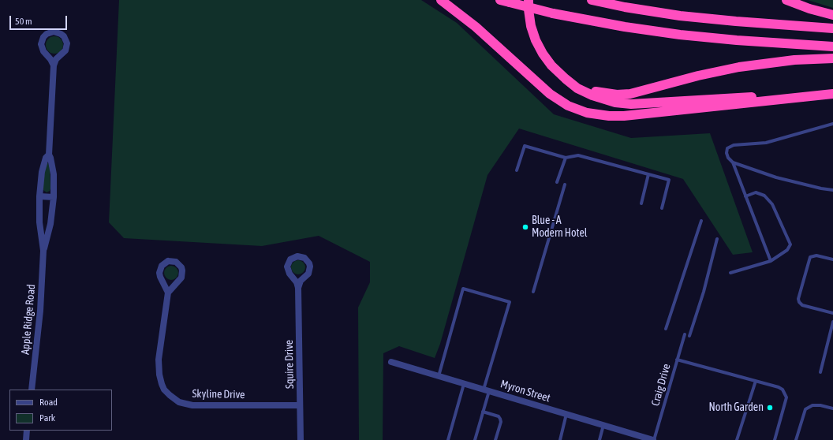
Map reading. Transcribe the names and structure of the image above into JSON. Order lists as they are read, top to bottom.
{
  "streets": {
    "street": [
      "Apple Ridge Road",
      "Squire Drive",
      "Myron Street",
      "Skyline Drive"
    ],
    "lane": ["Craig Drive"]
  },
  "crossings": [
    ["Squire Drive", "Skyline Drive"],
    ["Craig Drive", "Myron Street"]
  ],
  "places": ["Blue - A Modern Hotel", "North Garden"],
  "legend": ["Road", "Park"],
  "scale_bar": "50 m"
}
